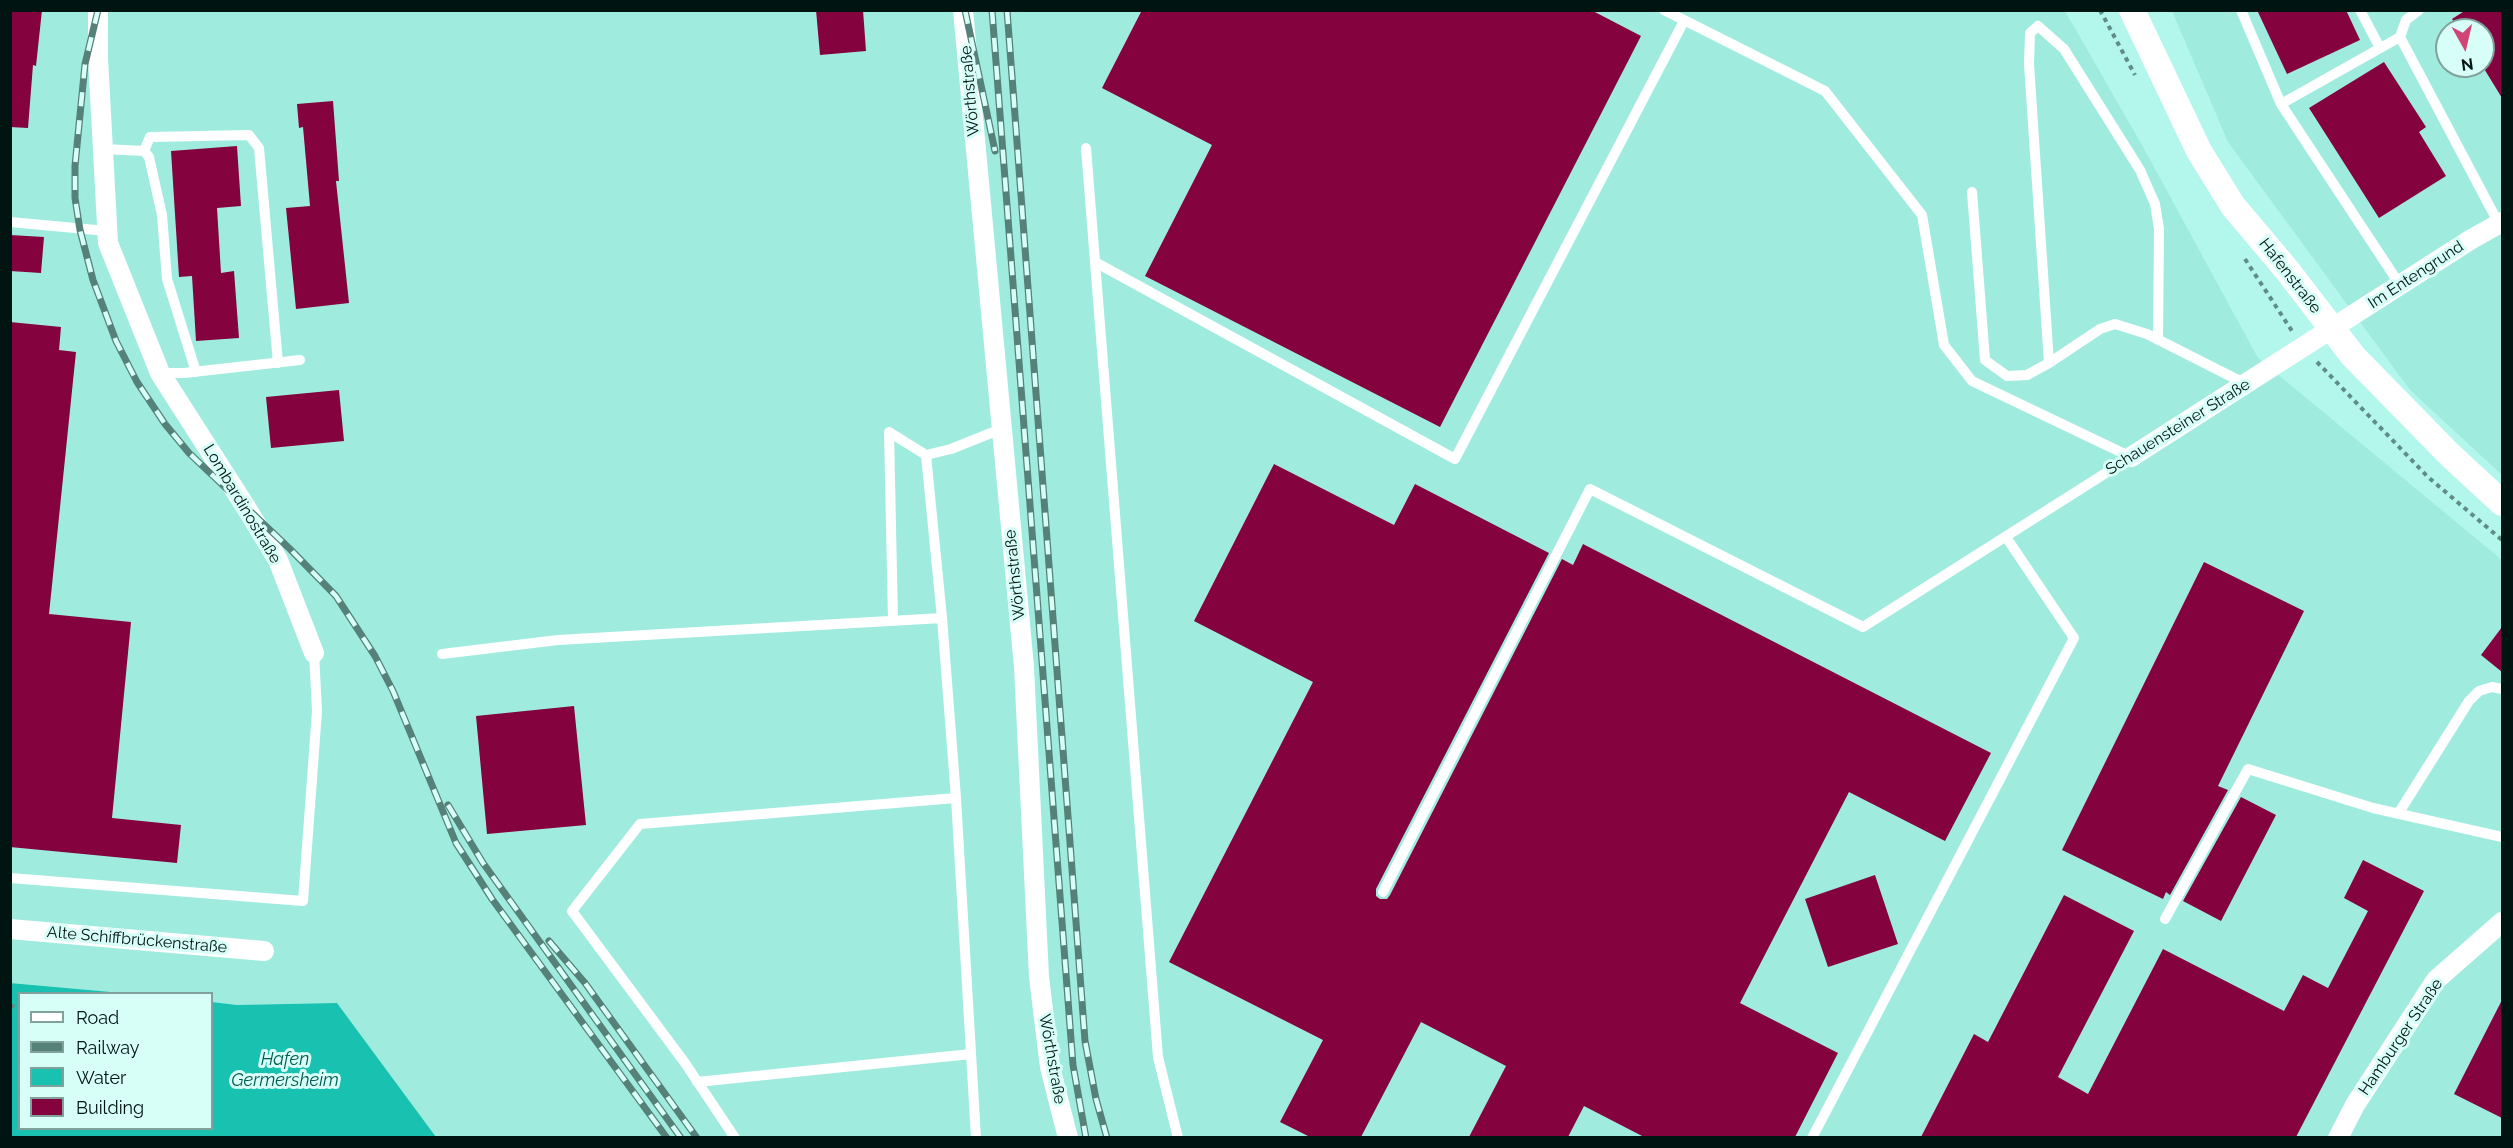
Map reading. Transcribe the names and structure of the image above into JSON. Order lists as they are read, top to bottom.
{
  "streets": {
    "street": [
      "Wörthstraße",
      "Im Entengrund",
      "Hafenstraße",
      "Schauensteiner Straße",
      "Lombardinostraße",
      "Alte Schiffbrückenstraße",
      "Hamburger Straße"
    ]
  },
  "crossings": [
    ["Im Entengrund", "Hafenstraße"],
    ["Im Entengrund", "Schauensteiner Straße"],
    ["Hafenstraße", "Schauensteiner Straße"]
  ],
  "water": ["Hafen Germersheim"],
  "legend": [
    "Road",
    "Railway",
    "Water",
    "Building"
  ],
  "north": "bottom"
}
